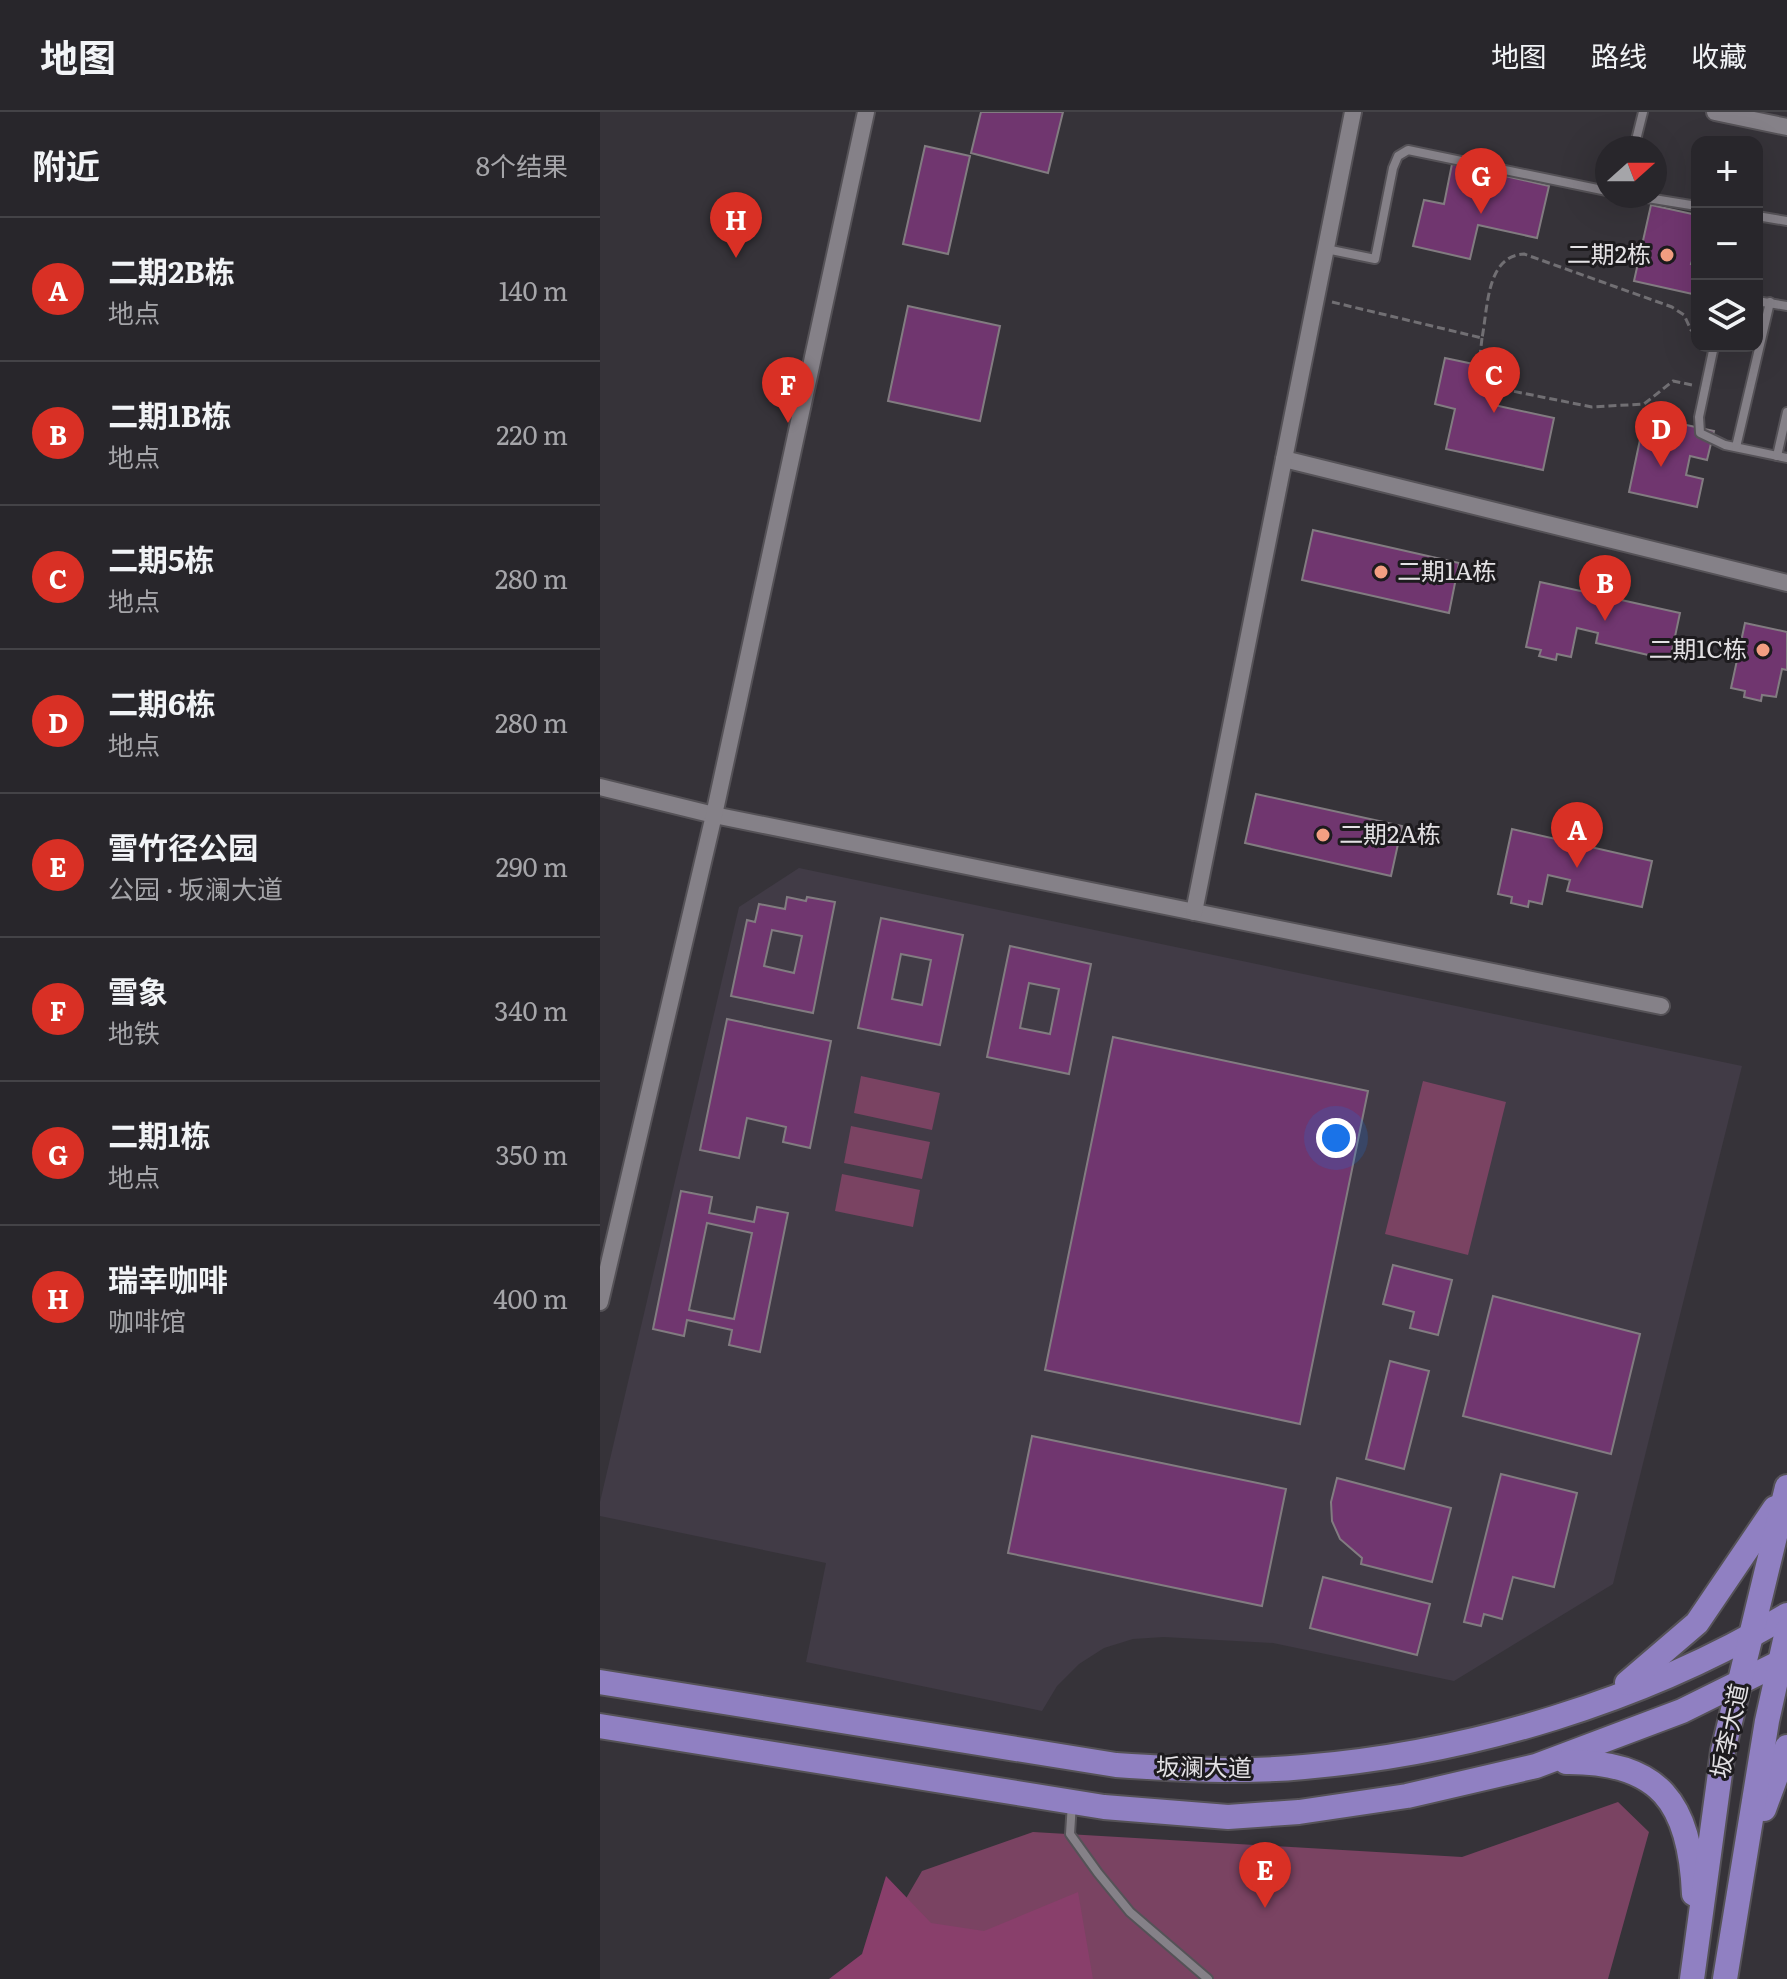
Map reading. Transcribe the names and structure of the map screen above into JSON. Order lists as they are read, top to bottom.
{
  "streets": {
    "main road": ["坂李大道", "坂澜大道"]
  },
  "crossings": [
    ["坂李大道", "坂澜大道"]
  ],
  "places": [
    "二期2栋",
    "二期1A栋",
    "二期1C栋",
    "二期2A栋"
  ],
  "north": "right",
  "page": {
    "header": "地图",
    "nav": ["地图", "路线", "收藏"],
    "heading": ["附近", "8个结果"],
    "map_buttons": ["+", "−"],
    "pins": [
      "G",
      "H",
      "C",
      "F",
      "D",
      "B",
      "A",
      "E"
    ],
    "list": [
      {
        "mark": "A",
        "name": "二期2B栋",
        "note": "地点",
        "value": "140 m"
      },
      {
        "mark": "B",
        "name": "二期1B栋",
        "note": "地点",
        "value": "220 m"
      },
      {
        "mark": "C",
        "name": "二期5栋",
        "note": "地点",
        "value": "280 m"
      },
      {
        "mark": "D",
        "name": "二期6栋",
        "note": "地点",
        "value": "280 m"
      },
      {
        "mark": "E",
        "name": "雪竹径公园",
        "note": "公园 · 坂澜大道",
        "value": "290 m"
      },
      {
        "mark": "F",
        "name": "雪象",
        "note": "地铁",
        "value": "340 m"
      },
      {
        "mark": "G",
        "name": "二期1栋",
        "note": "地点",
        "value": "350 m"
      },
      {
        "mark": "H",
        "name": "瑞幸咖啡",
        "note": "咖啡馆",
        "value": "400 m"
      }
    ]
  }
}
